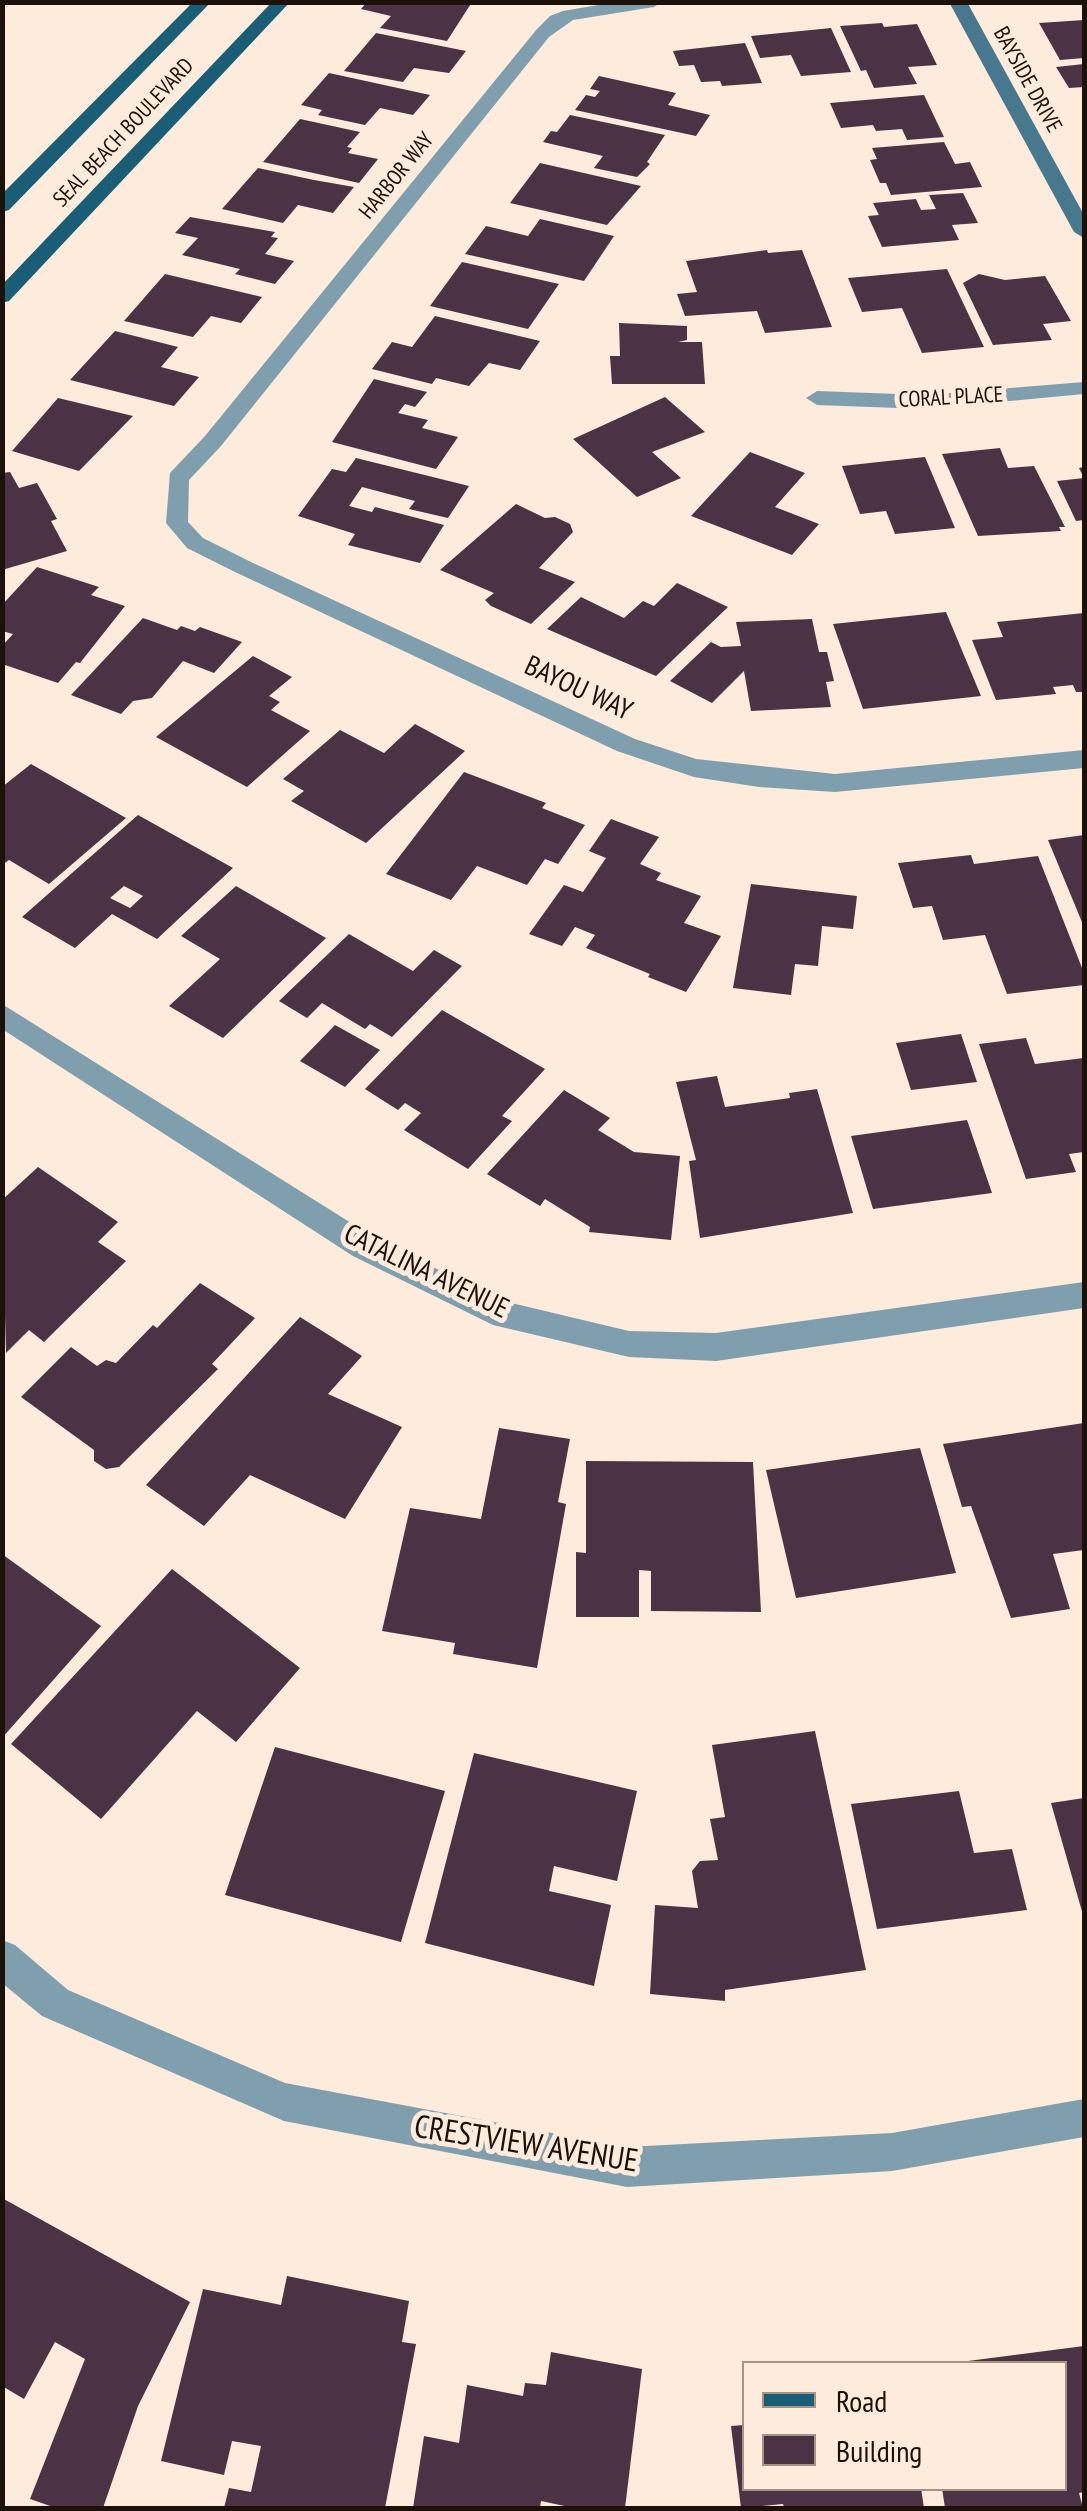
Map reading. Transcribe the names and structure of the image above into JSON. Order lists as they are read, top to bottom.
{
  "streets": {
    "main road": ["SEAL BEACH BOULEVARD"],
    "street": [
      "BAYSIDE DRIVE",
      "HARBOR WAY",
      "CORAL PLACE",
      "BAYOU WAY",
      "CATALINA AVENUE",
      "CRESTVIEW AVENUE"
    ]
  },
  "crossings": [
    ["HARBOR WAY", "BAYOU WAY"]
  ],
  "legend": ["Road", "Building"]
}
